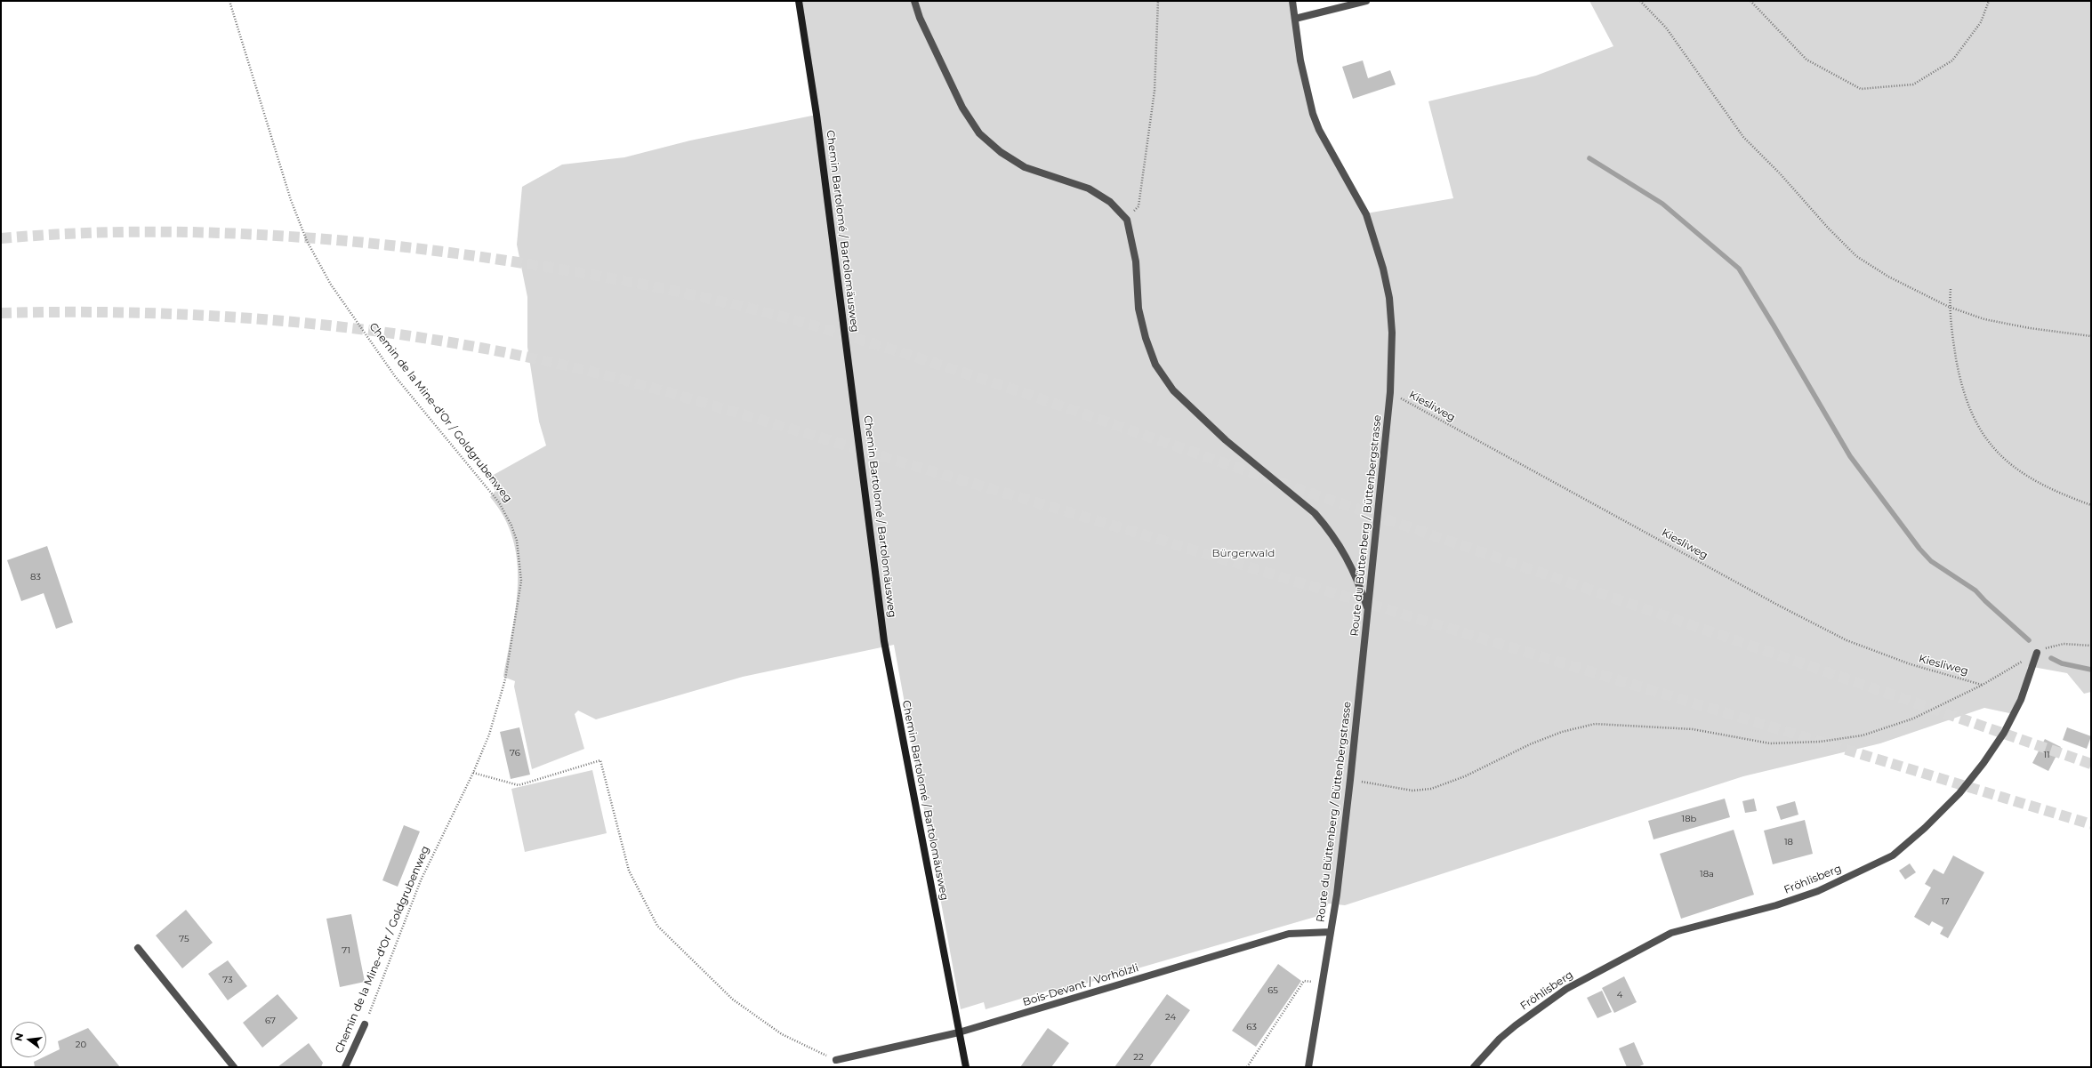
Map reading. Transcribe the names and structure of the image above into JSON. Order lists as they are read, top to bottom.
{
  "streets": {
    "street": [
      "Chemin Bartolomé / Bartolomäusweg",
      "Chemin de la Mine-d'Or / Goldgrubenweg",
      "Route du Büttenberg / Büttenbergstrasse",
      "Fröhlisberg",
      "Bois-Devant / Vorhölzli"
    ],
    "path": ["Kiesliweg"]
  },
  "crossings": [
    ["Chemin Bartolomé / Bartolomäusweg", "Bois-Devant / Vorhölzli"],
    ["Kiesliweg", "Route du Büttenberg / Büttenbergstrasse"],
    ["Route du Büttenberg / Büttenbergstrasse", "Bois-Devant / Vorhölzli"]
  ],
  "parks": ["Bürgerwald"],
  "house_numbers": [
    "83",
    "76",
    "11",
    "18b",
    "18",
    "18a",
    "17",
    "75",
    "71",
    "73",
    "65",
    "4",
    "24",
    "67",
    "63",
    "20",
    "22"
  ],
  "north": "left"
}
